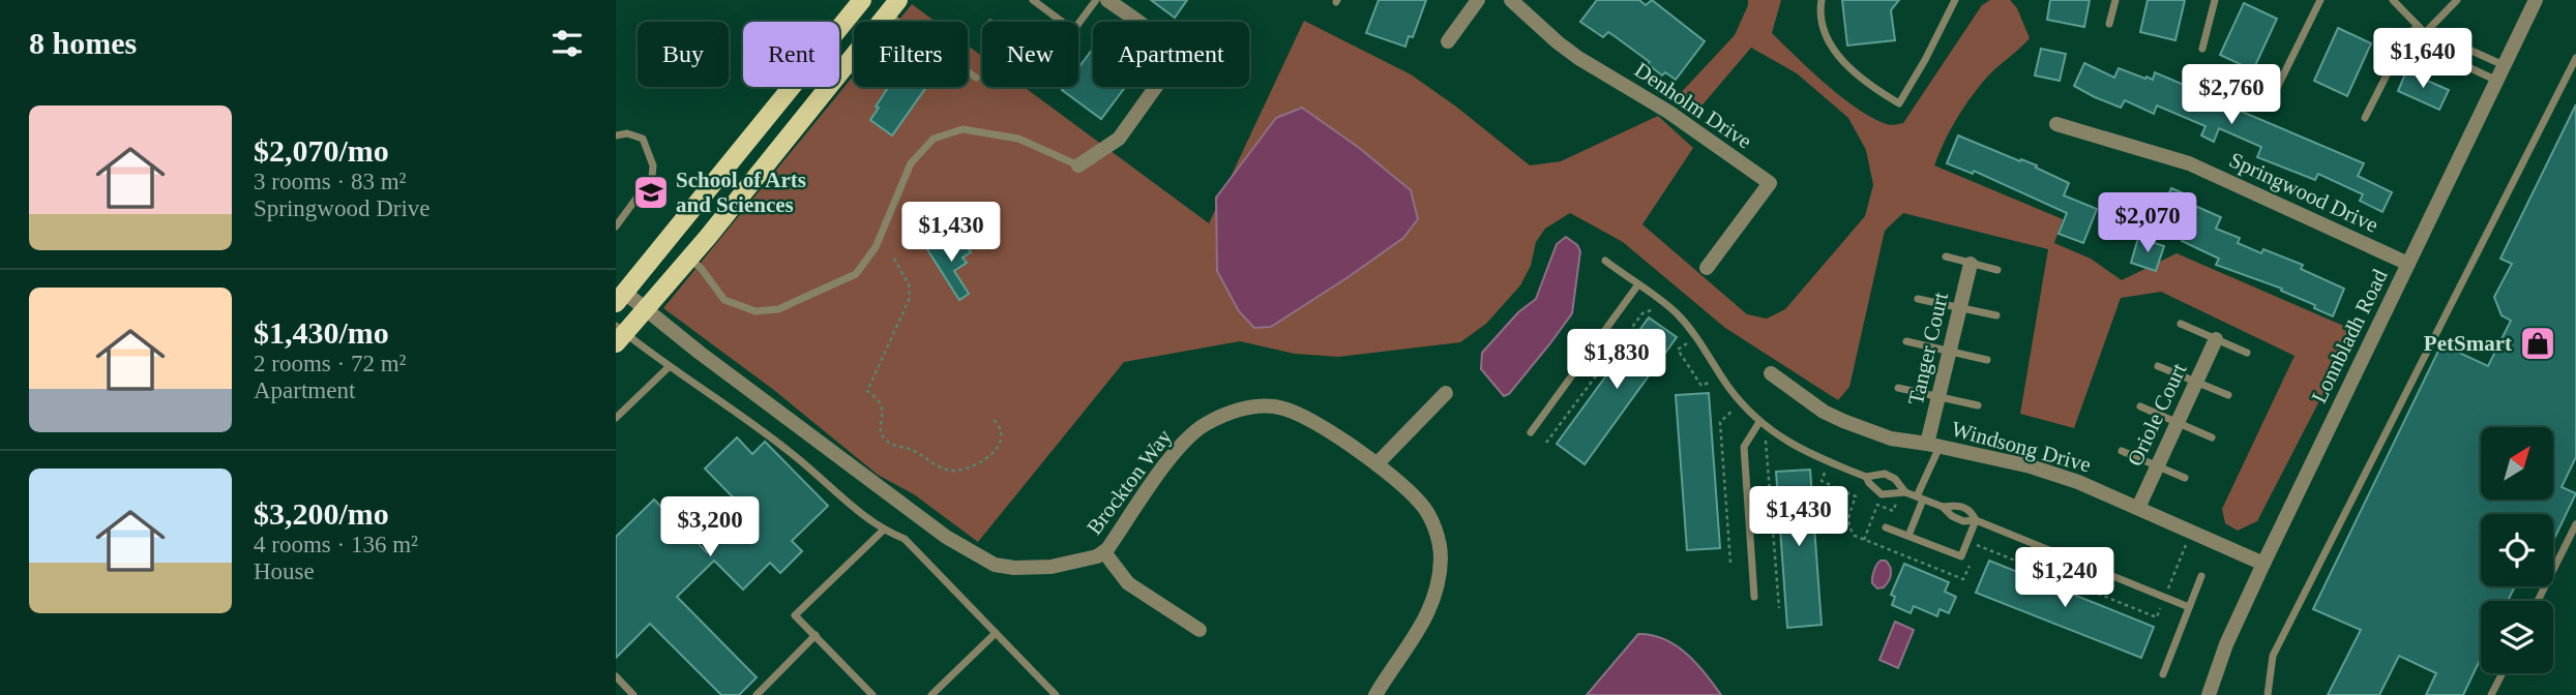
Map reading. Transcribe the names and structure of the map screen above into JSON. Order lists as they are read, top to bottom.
{
  "streets": {
    "street": [
      "Denholm Drive",
      "Springwood Drive",
      "Lonnbladh Road",
      "Tanger Court",
      "Oriole Court",
      "Windsong Drive",
      "Brockton Way"
    ]
  },
  "crossings": [
    ["Springwood Drive", "Lonnbladh Road"],
    ["Lonnbladh Road", "Windsong Drive"],
    ["Tanger Court", "Windsong Drive"],
    ["Oriole Court", "Windsong Drive"]
  ],
  "places": {
    "school or university": ["School of Arts and Sciences"],
    "shop": ["PetSmart"]
  },
  "north": "top right",
  "page": {
    "heading": "8 homes",
    "chip": [
      "Buy",
      "Rent",
      "Filters",
      "New",
      "Apartment"
    ],
    "price": [
      "$1,640",
      "$2,760",
      "$2,070",
      "$1,430",
      "$1,830",
      "$1,430",
      "$3,200",
      "$1,240"
    ],
    "list": [
      {
        "name": "$2,070/mo",
        "note": "3 rooms · 83 m² · Springwood Drive"
      },
      {
        "name": "$1,430/mo",
        "note": "2 rooms · 72 m² · Apartment"
      },
      {
        "name": "$3,200/mo",
        "note": "4 rooms · 136 m² · House"
      }
    ]
  }
}
